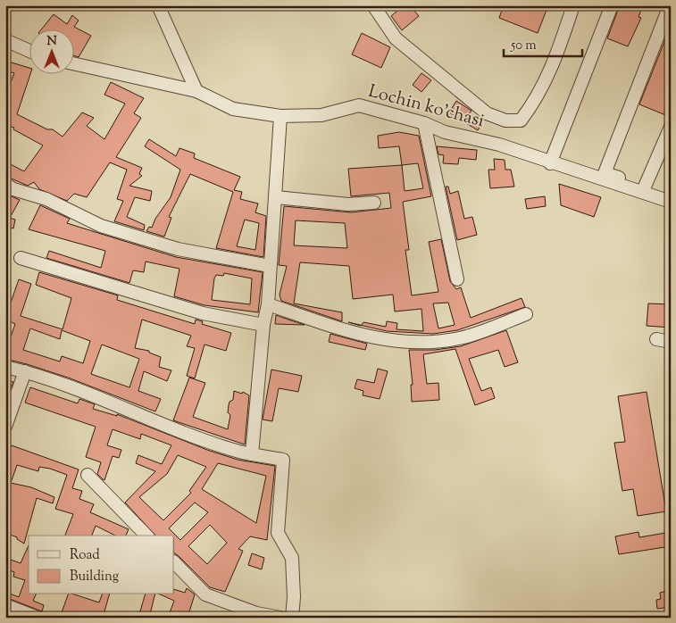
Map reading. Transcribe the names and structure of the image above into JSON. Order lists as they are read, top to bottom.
{
  "streets": {
    "street": ["Lochin ko'chasi"]
  },
  "legend": ["Road", "Building"],
  "scale_bar": "50 m",
  "north": "top"
}
